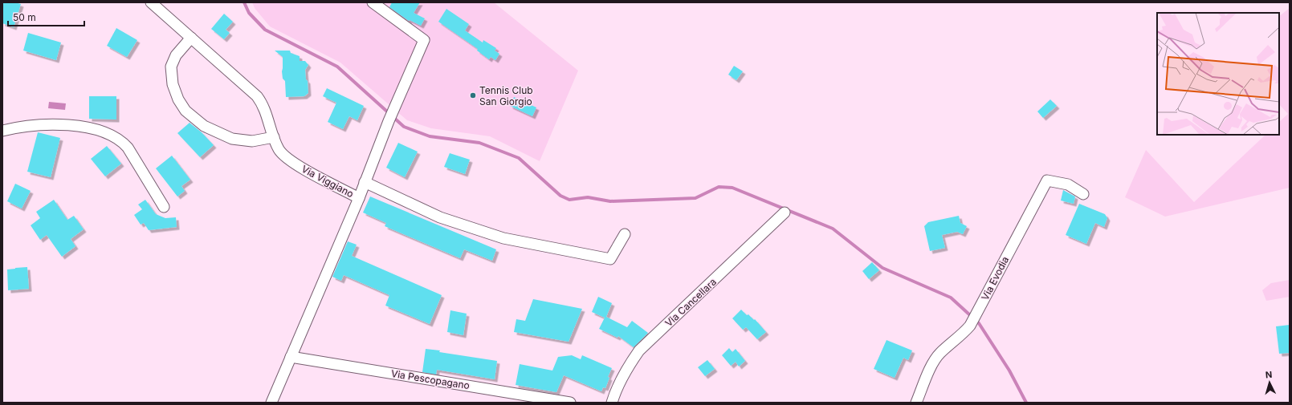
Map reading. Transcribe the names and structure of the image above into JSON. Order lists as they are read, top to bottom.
{
  "streets": {
    "street": [
      "Via Viggiano",
      "Via Evodia",
      "Via Cancellara",
      "Via Pescopagano"
    ]
  },
  "crossings": [
    ["Via Viggiano", "Via Pescopagano"]
  ],
  "places": ["Tennis Club San Giorgio"],
  "scale_bar": "50 m",
  "north": "top"
}
